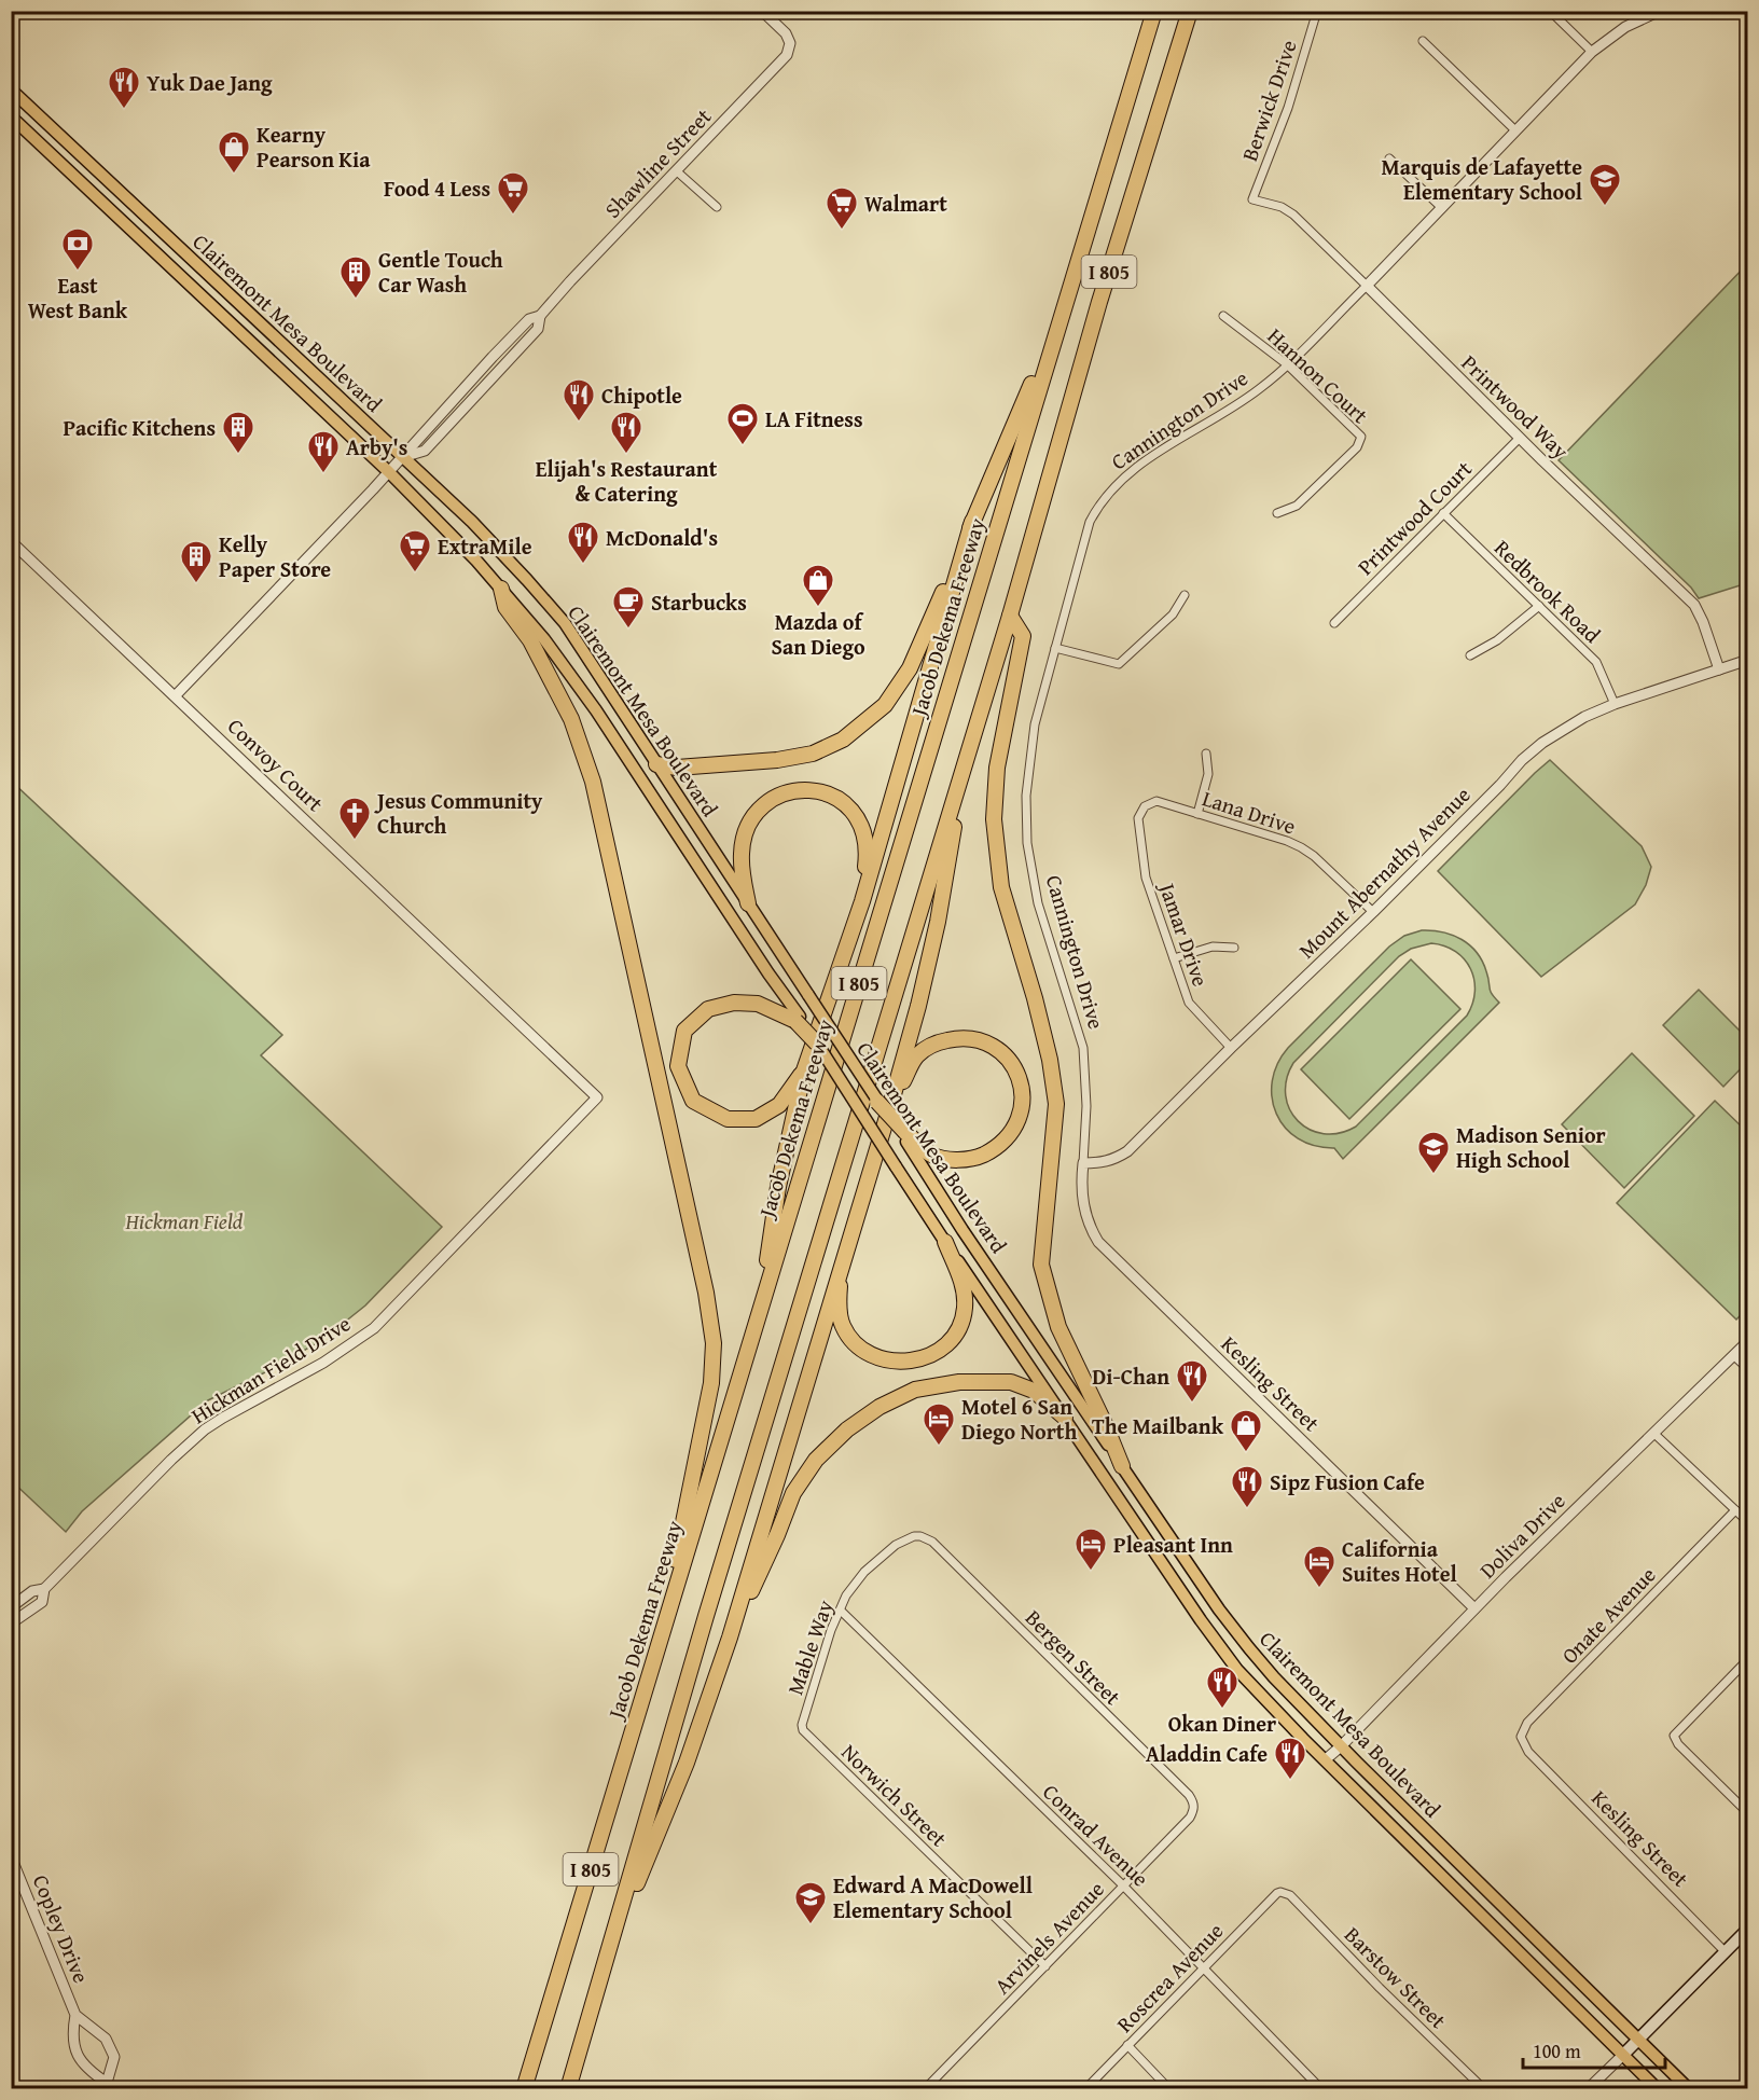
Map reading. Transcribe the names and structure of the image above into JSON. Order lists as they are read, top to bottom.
{
  "streets": {
    "highway": ["I 805", "Jacob Dekema Freeway"],
    "main road": ["Clairemont Mesa Boulevard"],
    "street": [
      "Berwick Drive",
      "Shawline Street",
      "Hannon Court",
      "Printwood Way",
      "Cannington Drive",
      "Printwood Court",
      "Redbrook Road",
      "Convoy Court",
      "Lana Drive",
      "Mount Abernathy Avenue",
      "Jamar Drive",
      "Hickman Field Drive",
      "Kesling Street",
      "Doliva Drive",
      "Onate Avenue",
      "Mable Way",
      "Bergen Street",
      "Norwich Street",
      "Conrad Avenue",
      "Copley Drive",
      "Arvinels Avenue",
      "Roscrea Avenue",
      "Barstow Street"
    ]
  },
  "crossings": [
    ["Berwick Drive", "Printwood Way"],
    ["Shawline Street", "Clairemont Mesa Boulevard"],
    ["Shawline Street", "Convoy Court"],
    ["Clairemont Mesa Boulevard", "Doliva Drive"],
    ["Hannon Court", "Cannington Drive"],
    ["Printwood Way", "Cannington Drive"],
    ["Printwood Way", "Printwood Court"],
    ["Printwood Way", "Mount Abernathy Avenue"],
    ["Cannington Drive", "Mount Abernathy Avenue"],
    ["Cannington Drive", "Kesling Street"],
    ["Printwood Court", "Redbrook Road"],
    ["Redbrook Road", "Mount Abernathy Avenue"],
    ["Convoy Court", "Hickman Field Drive"],
    ["Lana Drive", "Mount Abernathy Avenue"],
    ["Lana Drive", "Jamar Drive"],
    ["Mount Abernathy Avenue", "Jamar Drive"],
    ["Mount Abernathy Avenue", "Kesling Street"],
    ["Kesling Street", "Doliva Drive"],
    ["Kesling Street", "Onate Avenue"],
    ["Mable Way", "Bergen Street"],
    ["Mable Way", "Norwich Street"],
    ["Mable Way", "Conrad Avenue"],
    ["Bergen Street", "Arvinels Avenue"],
    ["Norwich Street", "Arvinels Avenue"],
    ["Conrad Avenue", "Arvinels Avenue"],
    ["Conrad Avenue", "Roscrea Avenue"],
    ["Roscrea Avenue", "Barstow Street"]
  ],
  "parks": ["Hickman Field"],
  "places": {
    "restaurant": [
      "Yuk Dae Jang",
      "Chipotle",
      "Elijah's Restaurant & Catering",
      "Arby's",
      "McDonald's",
      "Di-Chan",
      "Sipz Fusion Cafe",
      "Okan Diner",
      "Aladdin Cafe"
    ],
    "shop": ["Kearny Pearson Kia", "Mazda of San Diego", "The Mailbank"],
    "school or university": ["Marquis de Lafayette Elementary School", "Madison Senior High School", "Edward A MacDowell Elementary School"],
    "supermarket": ["Food 4 Less", "Walmart", "ExtraMile"],
    "bank": ["East West Bank"],
    "building": ["Gentle Touch Car Wash", "Pacific Kitchens", "Kelly Paper Store"],
    "sports": ["LA Fitness"],
    "cafe": ["Starbucks"],
    "church": ["Jesus Community Church"],
    "hotel": ["Motel 6 San Diego North", "Pleasant Inn", "California Suites Hotel"]
  },
  "scale_bar": "100 m"
}
